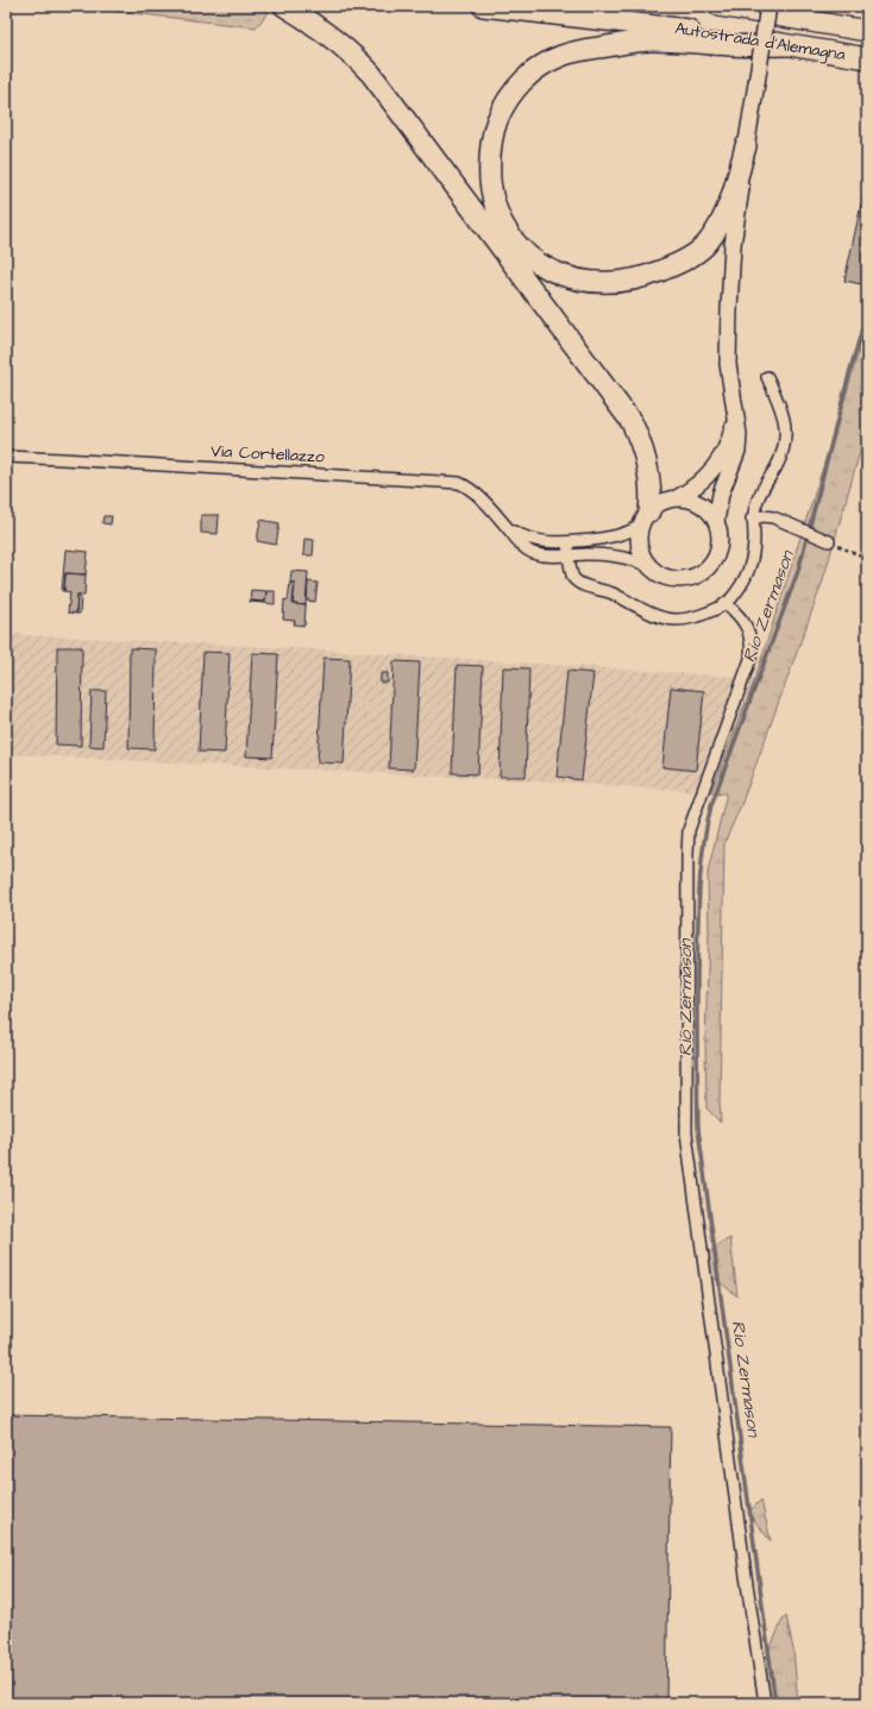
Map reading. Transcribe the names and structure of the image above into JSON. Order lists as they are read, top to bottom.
{
  "streets": {
    "highway": ["Autostrada d'Alemagna"],
    "street": ["Via Cortellazzo"]
  },
  "water": ["Rio Zermason"]
}
